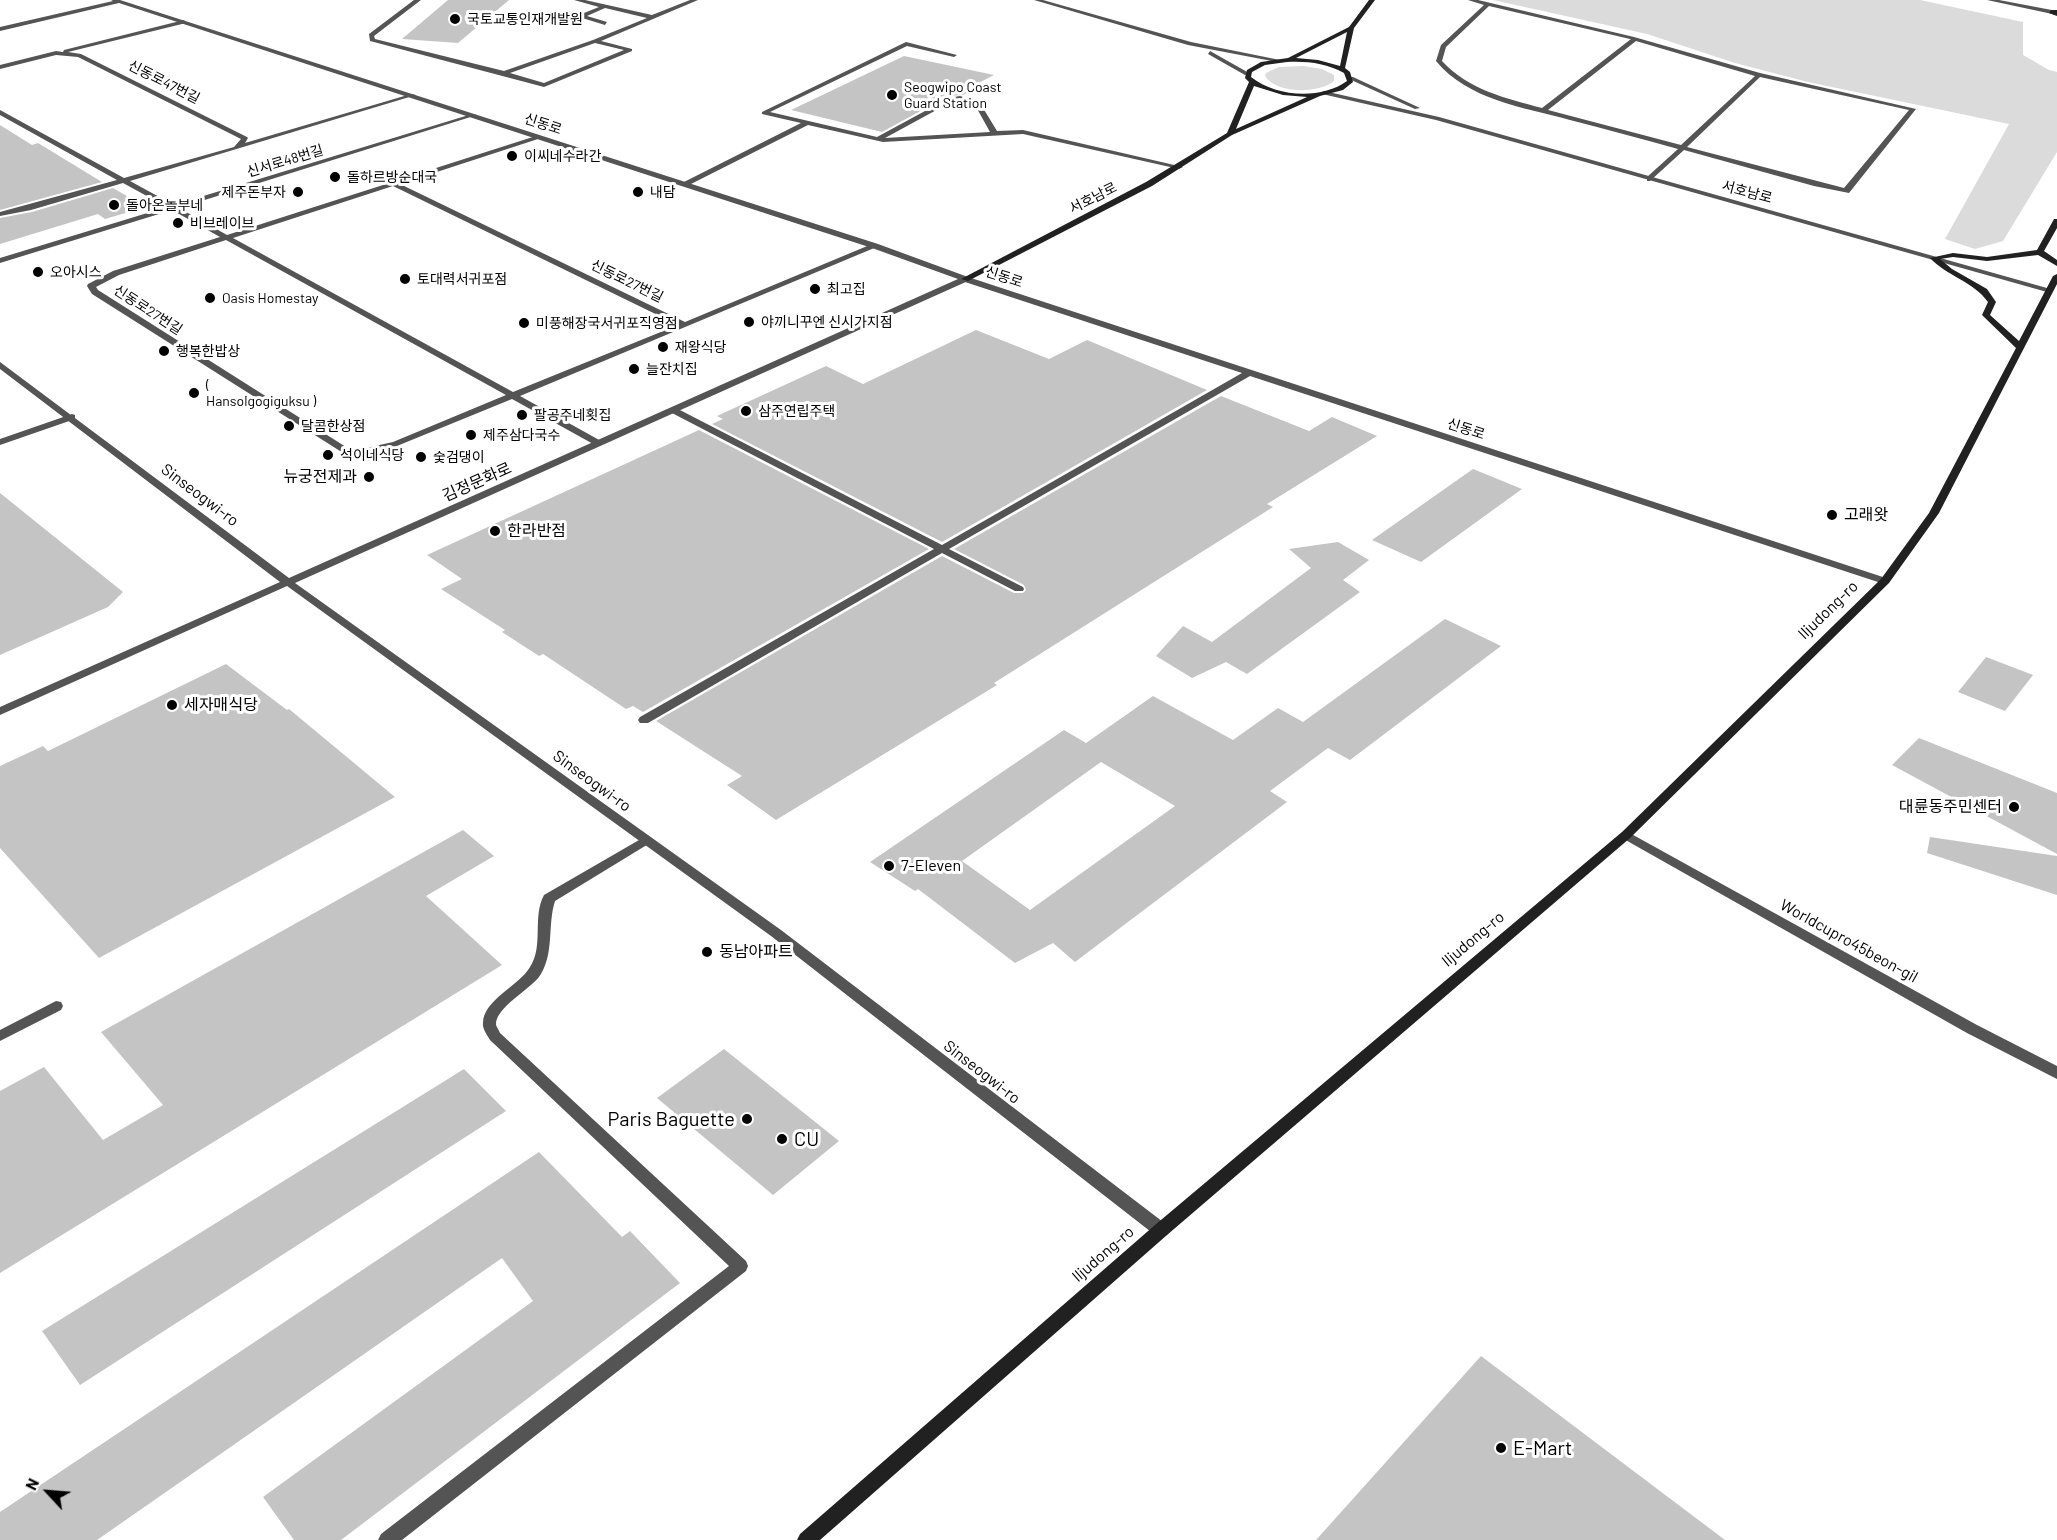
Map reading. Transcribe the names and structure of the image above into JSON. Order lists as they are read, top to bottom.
{
  "streets": {
    "main road": ["서호남로", "Iljudong-ro"],
    "street": [
      "신동로47번길",
      "신동로",
      "신서로48번길",
      "신동로27번길",
      "김정문화로",
      "Sinseogwi-ro",
      "Worldcupro45beon-gil"
    ]
  },
  "crossings": [
    ["신동로47번길", "신동로"],
    ["신동로", "신서로48번길"],
    ["신동로", "서호남로"],
    ["신동로", "신동로27번길"],
    ["신동로", "김정문화로"],
    ["신동로", "Iljudong-ro"],
    ["서호남로", "김정문화로"],
    ["서호남로", "Iljudong-ro"],
    ["김정문화로", "Sinseogwi-ro"],
    ["Sinseogwi-ro", "Iljudong-ro"],
    ["Iljudong-ro", "Worldcupro45beon-gil"]
  ],
  "places": [
    "국토교통인재개발원",
    "Seogwipo Coast Guard Station",
    "이씨네수라간",
    "돌하르방순대국",
    "제주돈부자",
    "내담",
    "돌아온놀부네",
    "비브레이브",
    "오아시스",
    "토대력서귀포점",
    "최고집",
    "Oasis Homestay",
    "야끼니꾸엔 신시가지점",
    "미풍해장국서귀포직영점",
    "재왕식당",
    "행복한밥상",
    "늘잔치집",
    "( Hansolgogiguksu )",
    "삼주연립주택",
    "팔공주네횟집",
    "달콤한상점",
    "제주삼다국수",
    "석이네식당",
    "숯검댕이",
    "뉴궁전제과",
    "고래왓",
    "한라반점",
    "세자매식당",
    "대륜동주민센터",
    "7-Eleven",
    "동남아파트",
    "Paris Baguette",
    "CU",
    "E-Mart"
  ],
  "north": "top left"
}
